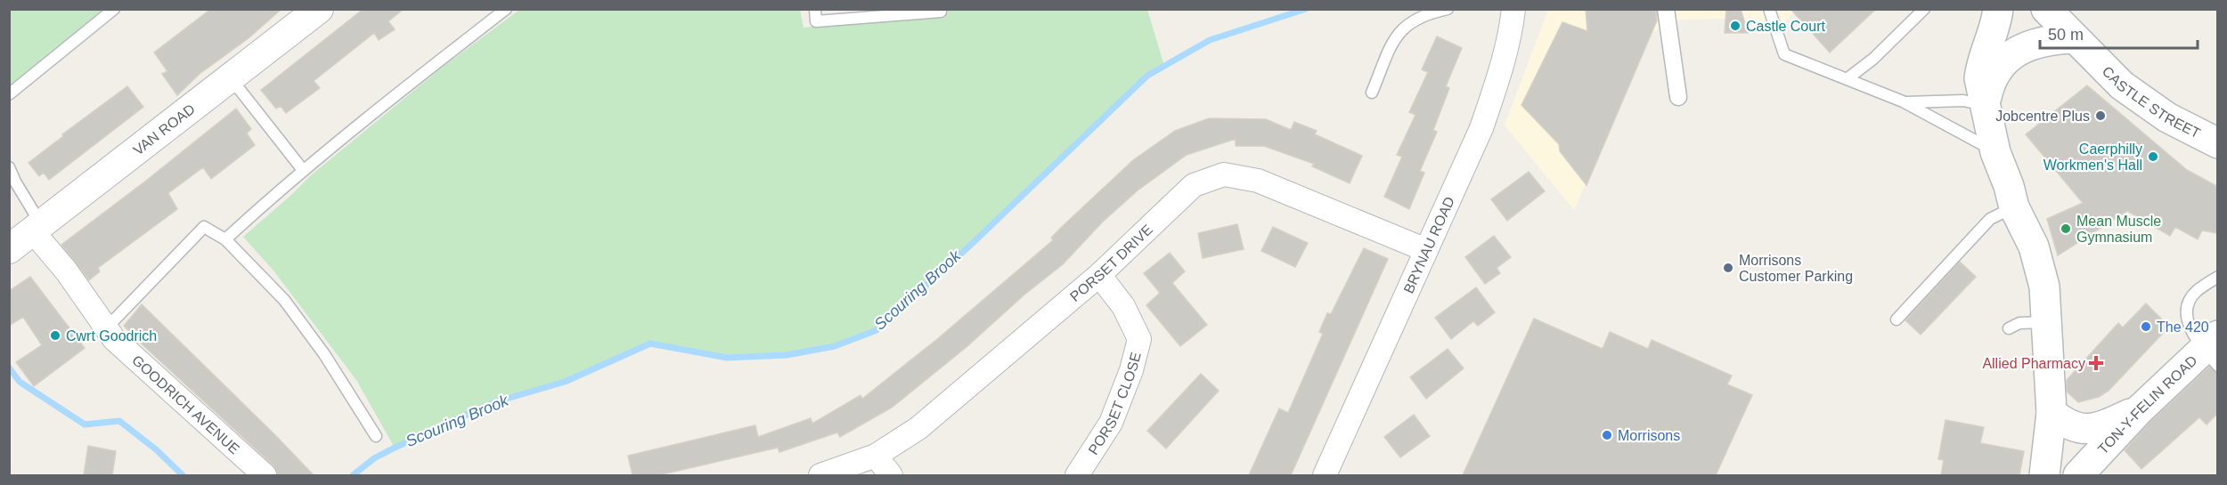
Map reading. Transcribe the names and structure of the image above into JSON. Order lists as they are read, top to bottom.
{
  "streets": {
    "main road": ["CASTLE STREET", "TON-Y-FELIN ROAD"],
    "street": [
      "VAN ROAD",
      "BRYNAU ROAD",
      "PORSET DRIVE",
      "PORSET CLOSE",
      "GOODRICH AVENUE"
    ]
  },
  "crossings": [
    ["VAN ROAD", "GOODRICH AVENUE"],
    ["BRYNAU ROAD", "PORSET DRIVE"],
    ["PORSET DRIVE", "PORSET CLOSE"]
  ],
  "water": ["Scouring Brook"],
  "places": {
    "other": [
      "Castle Court",
      "Jobcentre Plus",
      "Caerphilly Workmen's Hall",
      "Mean Muscle Gymnasium",
      "Morrisons Customer Parking",
      "The 420",
      "Cwrt Goodrich",
      "Morrisons"
    ],
    "health": ["Allied Pharmacy"]
  },
  "scale_bar": "50 m"
}
